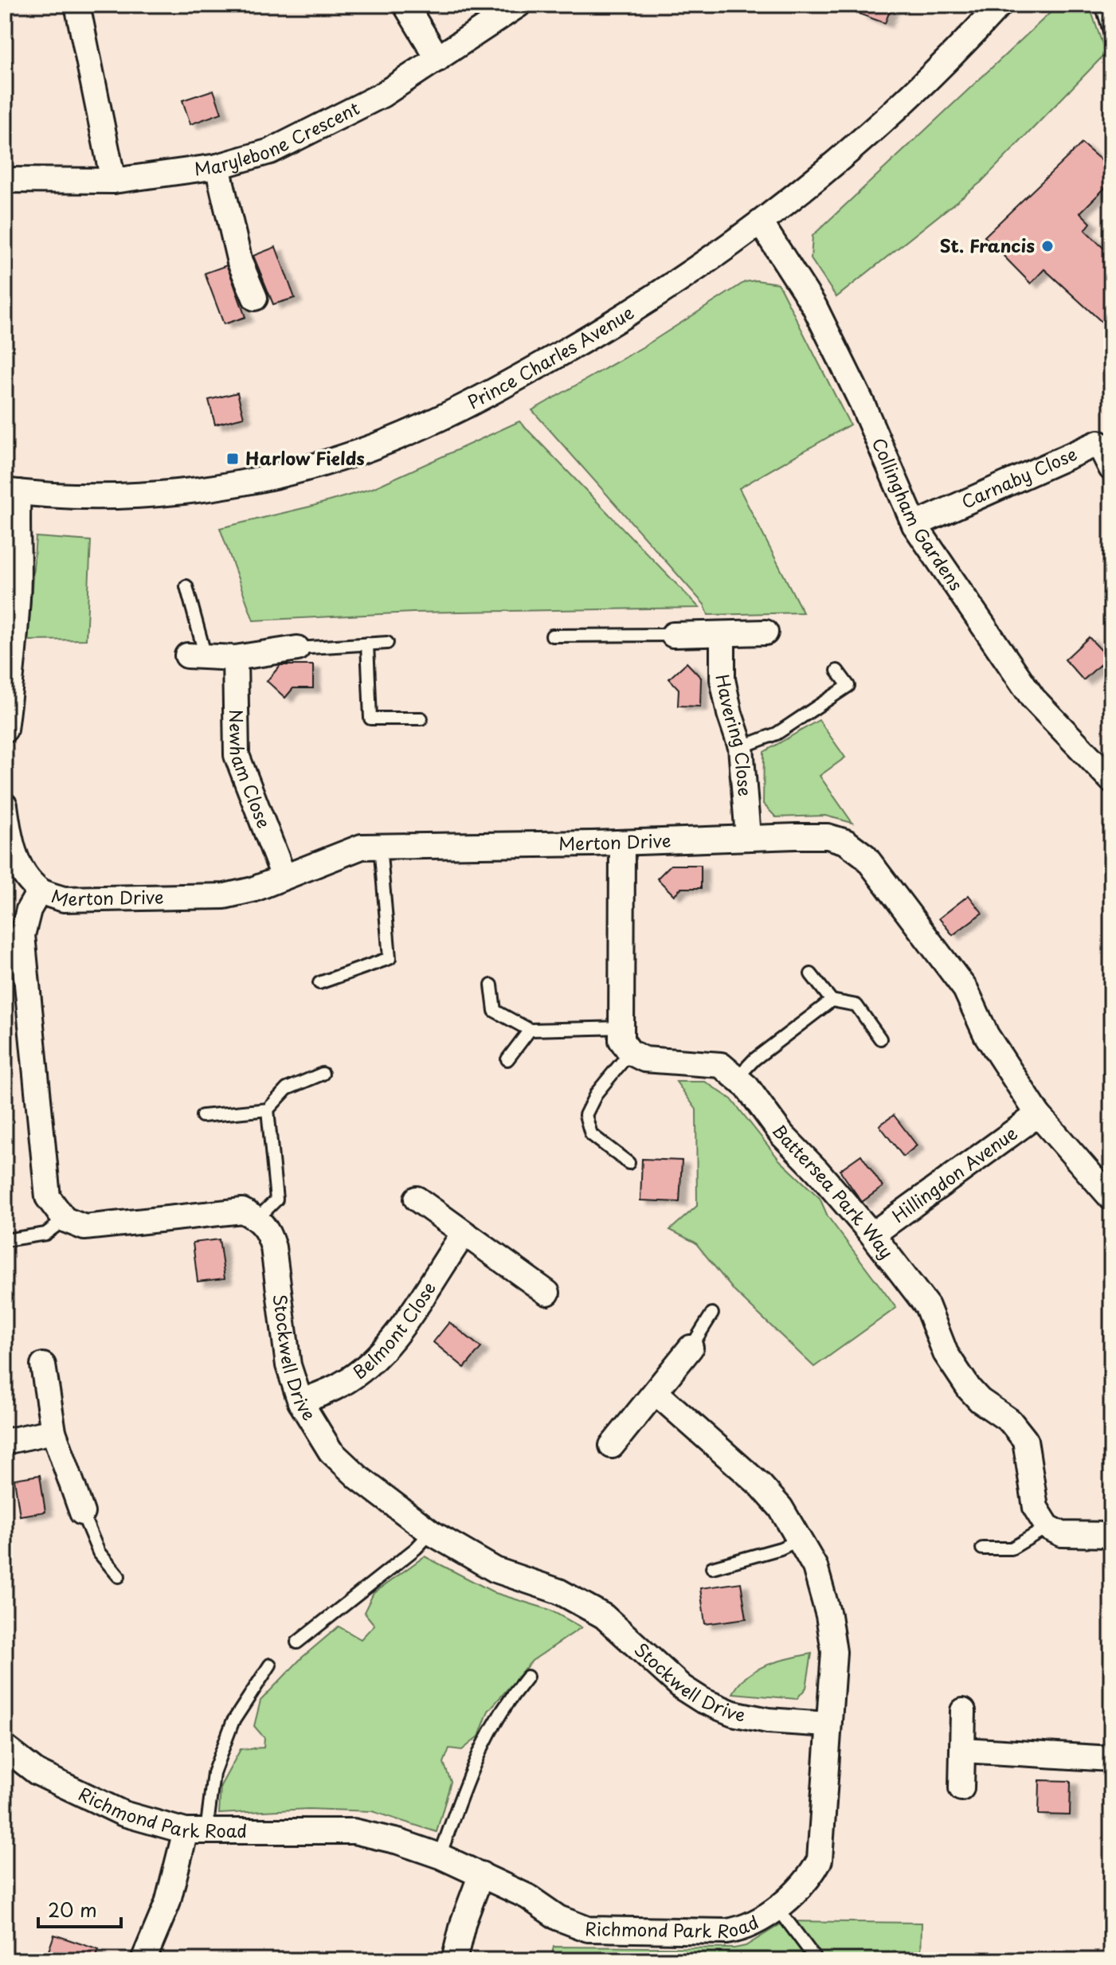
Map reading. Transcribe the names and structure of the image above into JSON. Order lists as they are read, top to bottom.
{
  "streets": {
    "street": [
      "Marylebone Crescent",
      "Prince Charles Avenue",
      "Carnaby Close",
      "Collingham Gardens",
      "Havering Close",
      "Newham Close",
      "Merton Drive",
      "Hillingdon Avenue",
      "Battersea Park Way",
      "Belmont Close",
      "Stockwell Drive",
      "Richmond Park Road"
    ]
  },
  "crossings": [
    ["Prince Charles Avenue", "Collingham Gardens"],
    ["Carnaby Close", "Collingham Gardens"],
    ["Havering Close", "Merton Drive"],
    ["Newham Close", "Merton Drive"],
    ["Merton Drive", "Hillingdon Avenue"],
    ["Hillingdon Avenue", "Battersea Park Way"],
    ["Belmont Close", "Stockwell Drive"],
    ["Stockwell Drive", "Richmond Park Road"]
  ],
  "places": {
    "other": ["St. Francis"],
    "transit": ["Harlow Fields"]
  },
  "scale_bar": "20 m"
}
